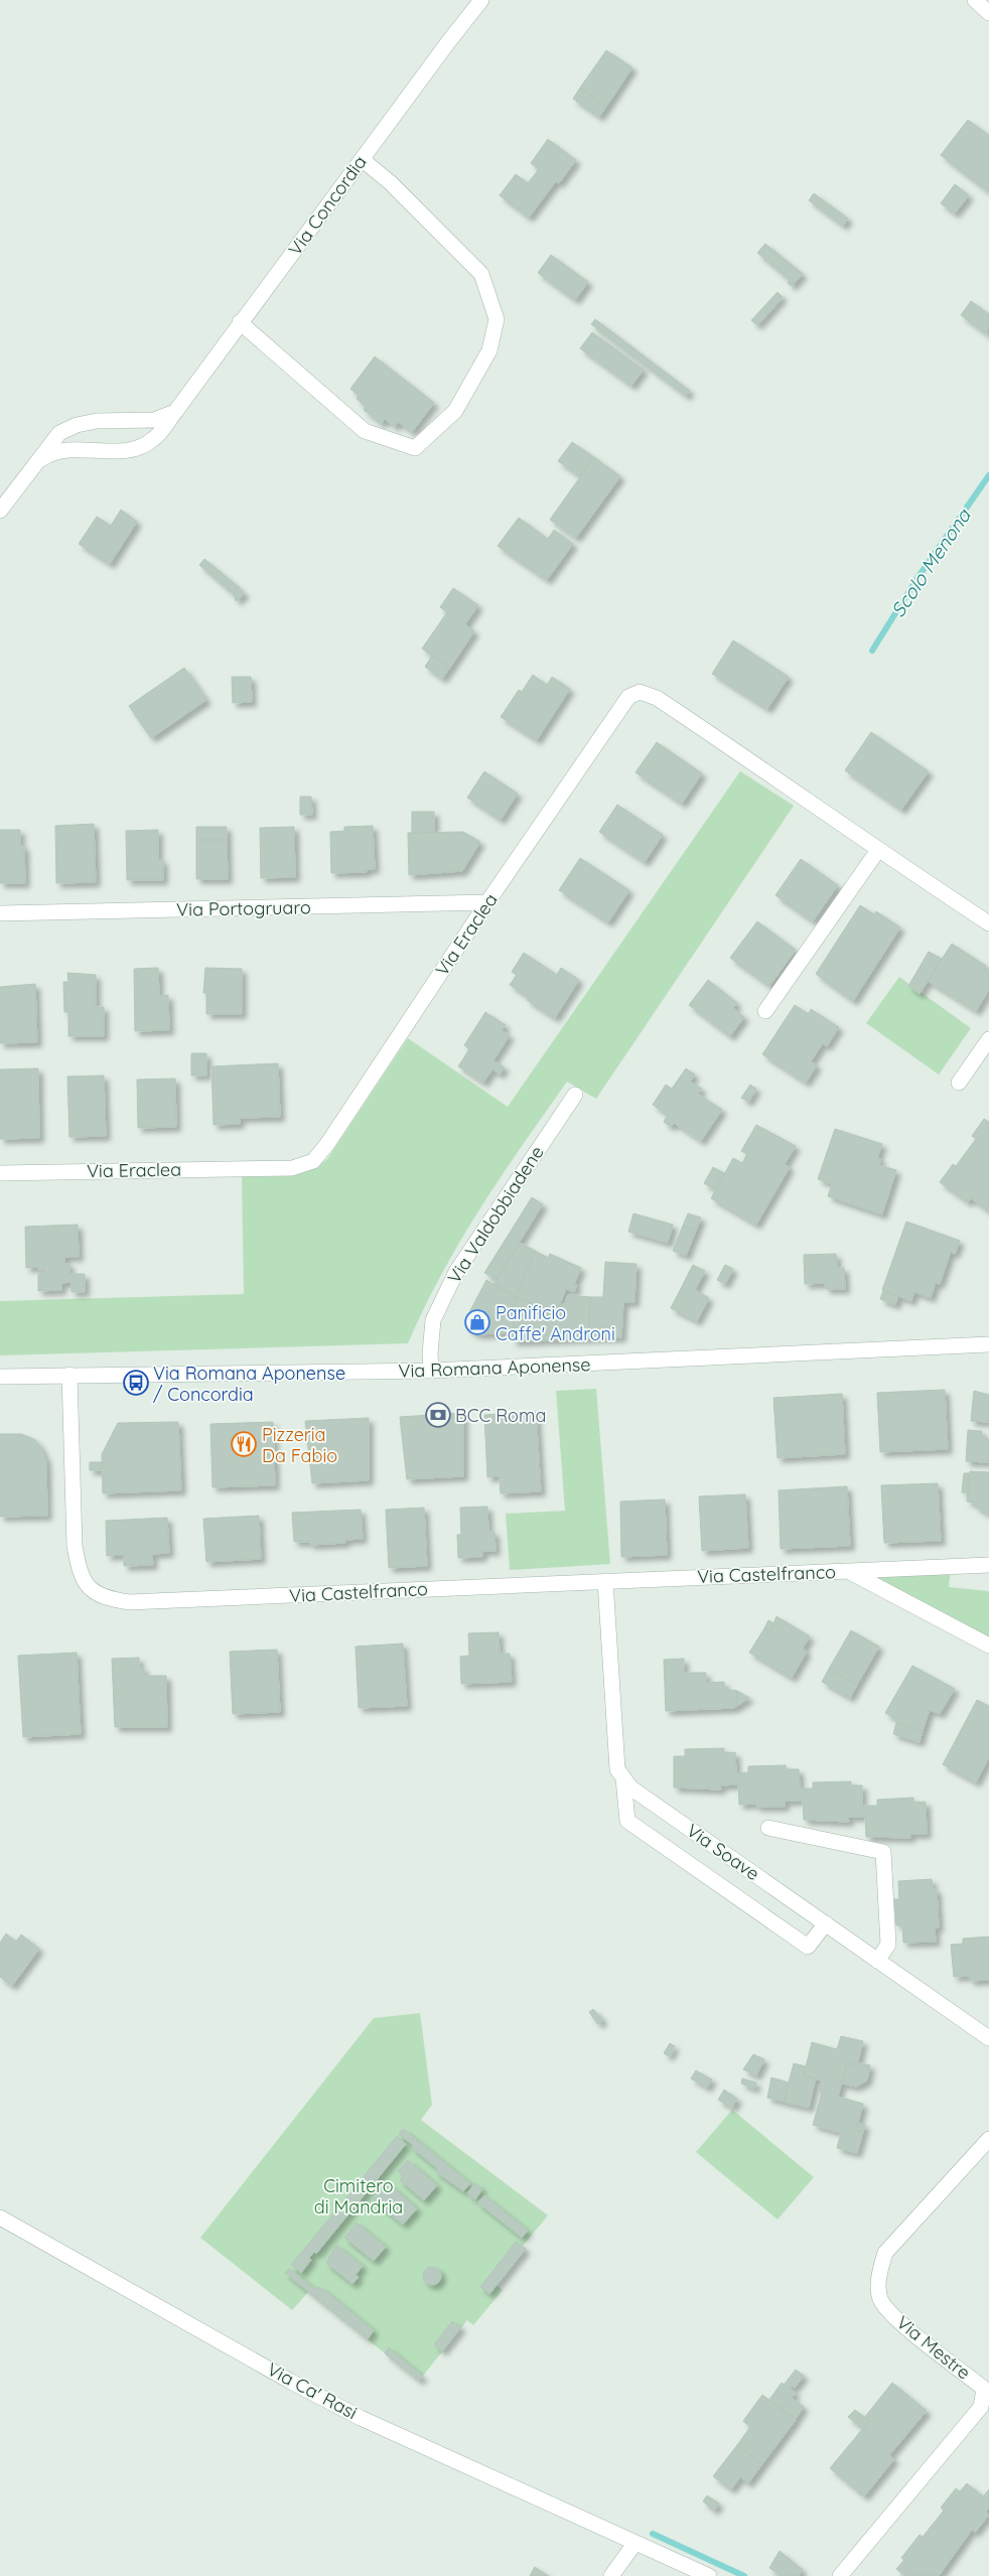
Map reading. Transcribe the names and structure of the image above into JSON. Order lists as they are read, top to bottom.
{
  "streets": {
    "street": [
      "Via Concordia",
      "Via Portogruaro",
      "Via Eraclea",
      "Via Valdobbiadene",
      "Via Romana Aponense",
      "Via Castelfranco",
      "Via Soave",
      "Via Mestre",
      "Via Ca' Rasi"
    ]
  },
  "crossings": [
    ["Via Portogruaro", "Via Eraclea"],
    ["Via Valdobbiadene", "Via Romana Aponense"],
    ["Via Romana Aponense", "Via Castelfranco"],
    ["Via Castelfranco", "Via Soave"]
  ],
  "water": ["Scolo Menona"],
  "parks": ["Cimitero di Mandria"],
  "places": {
    "shop": ["Panificio Caffe' Androni"],
    "bus stop": ["Via Romana Aponense / Concordia"],
    "bank": ["BCC Roma"],
    "restaurant": ["Pizzeria Da Fabio"]
  }
}
